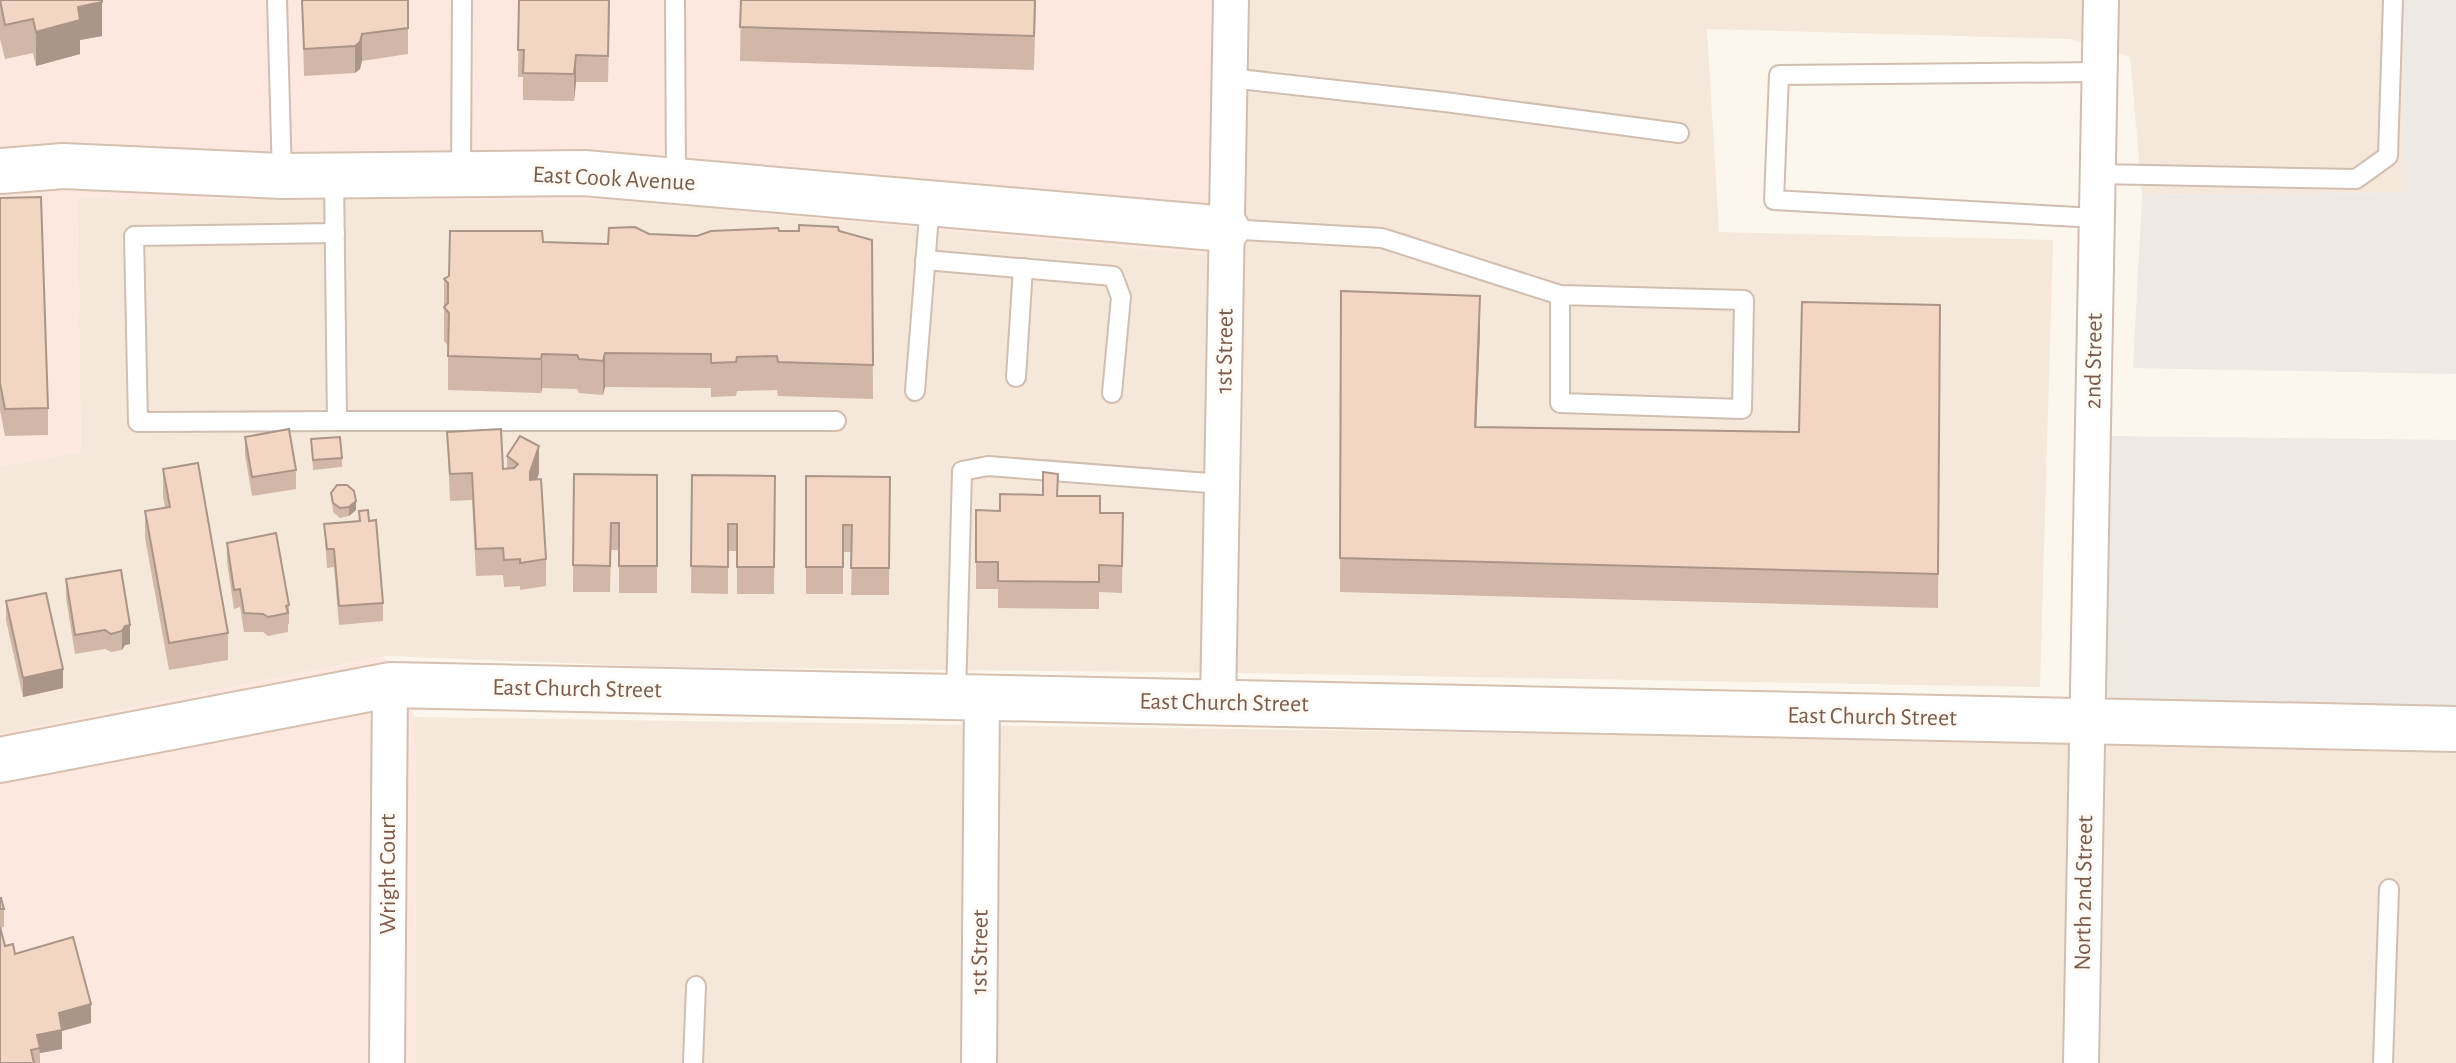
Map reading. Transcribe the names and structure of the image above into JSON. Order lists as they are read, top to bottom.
{
  "streets": {
    "street": [
      "East Cook Avenue",
      "1st Street",
      "2nd Street",
      "East Church Street",
      "Wright Court",
      "North 2nd Street"
    ]
  },
  "crossings": [
    ["East Cook Avenue", "1st Street"],
    ["1st Street", "East Church Street"],
    ["2nd Street", "East Church Street"],
    ["2nd Street", "North 2nd Street"],
    ["East Church Street", "Wright Court"],
    ["East Church Street", "North 2nd Street"]
  ]
}
